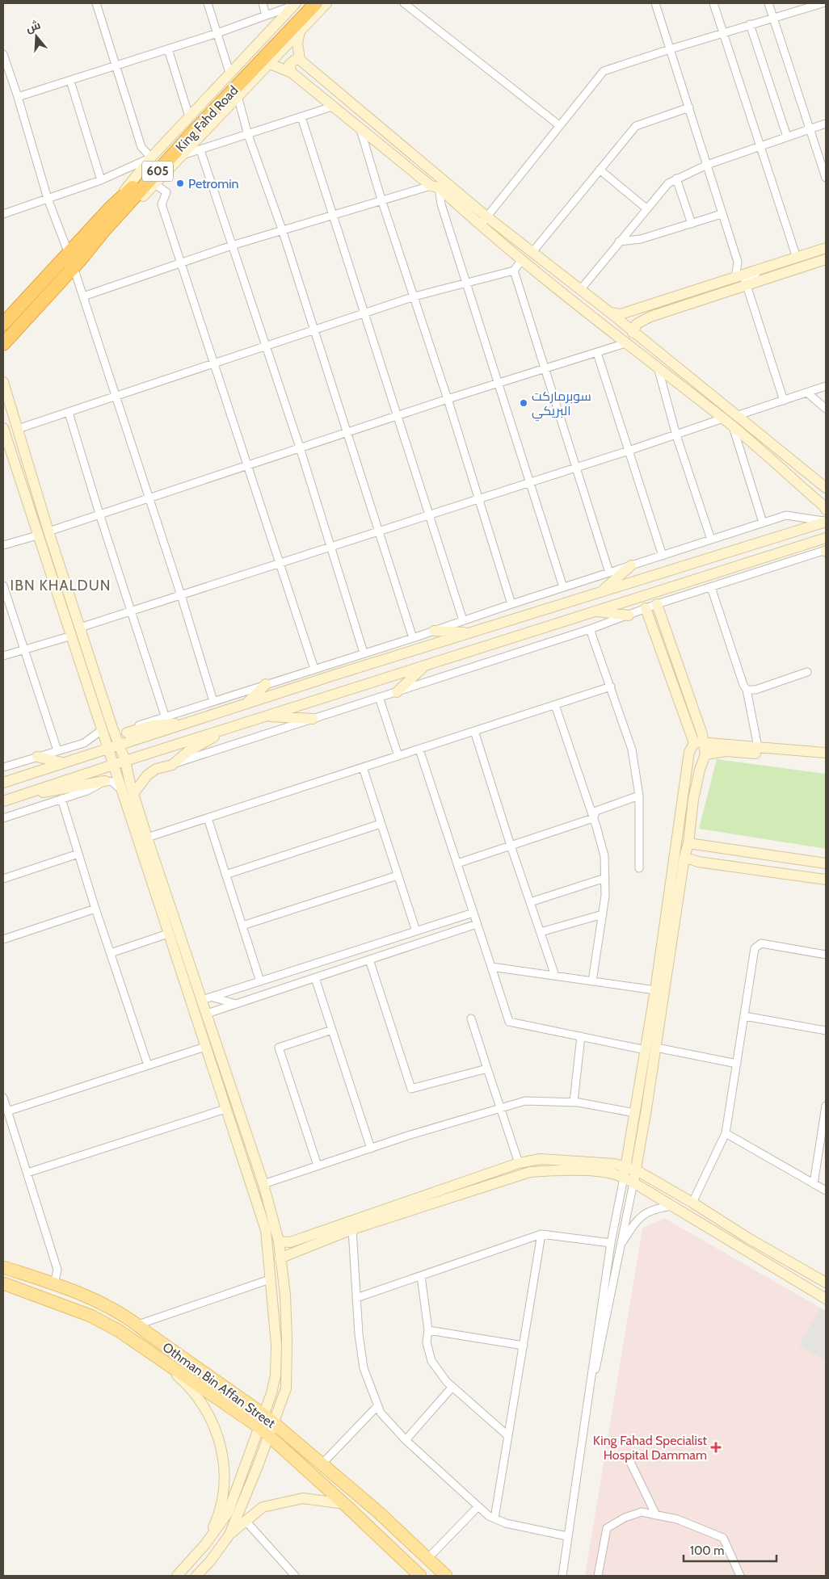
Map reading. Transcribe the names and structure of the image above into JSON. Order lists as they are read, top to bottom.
{
  "streets": {
    "highway": ["King Fahd Road", "605"],
    "main road": ["Othman Bin Affan Street"]
  },
  "districts": ["IBN KHALDUN"],
  "places": {
    "other": ["Petromin", "سوبرماركت البريكي"],
    "health": ["King Fahad Specialist Hospital Dammam"]
  },
  "scale_bar": "100 m",
  "north": "top"
}
